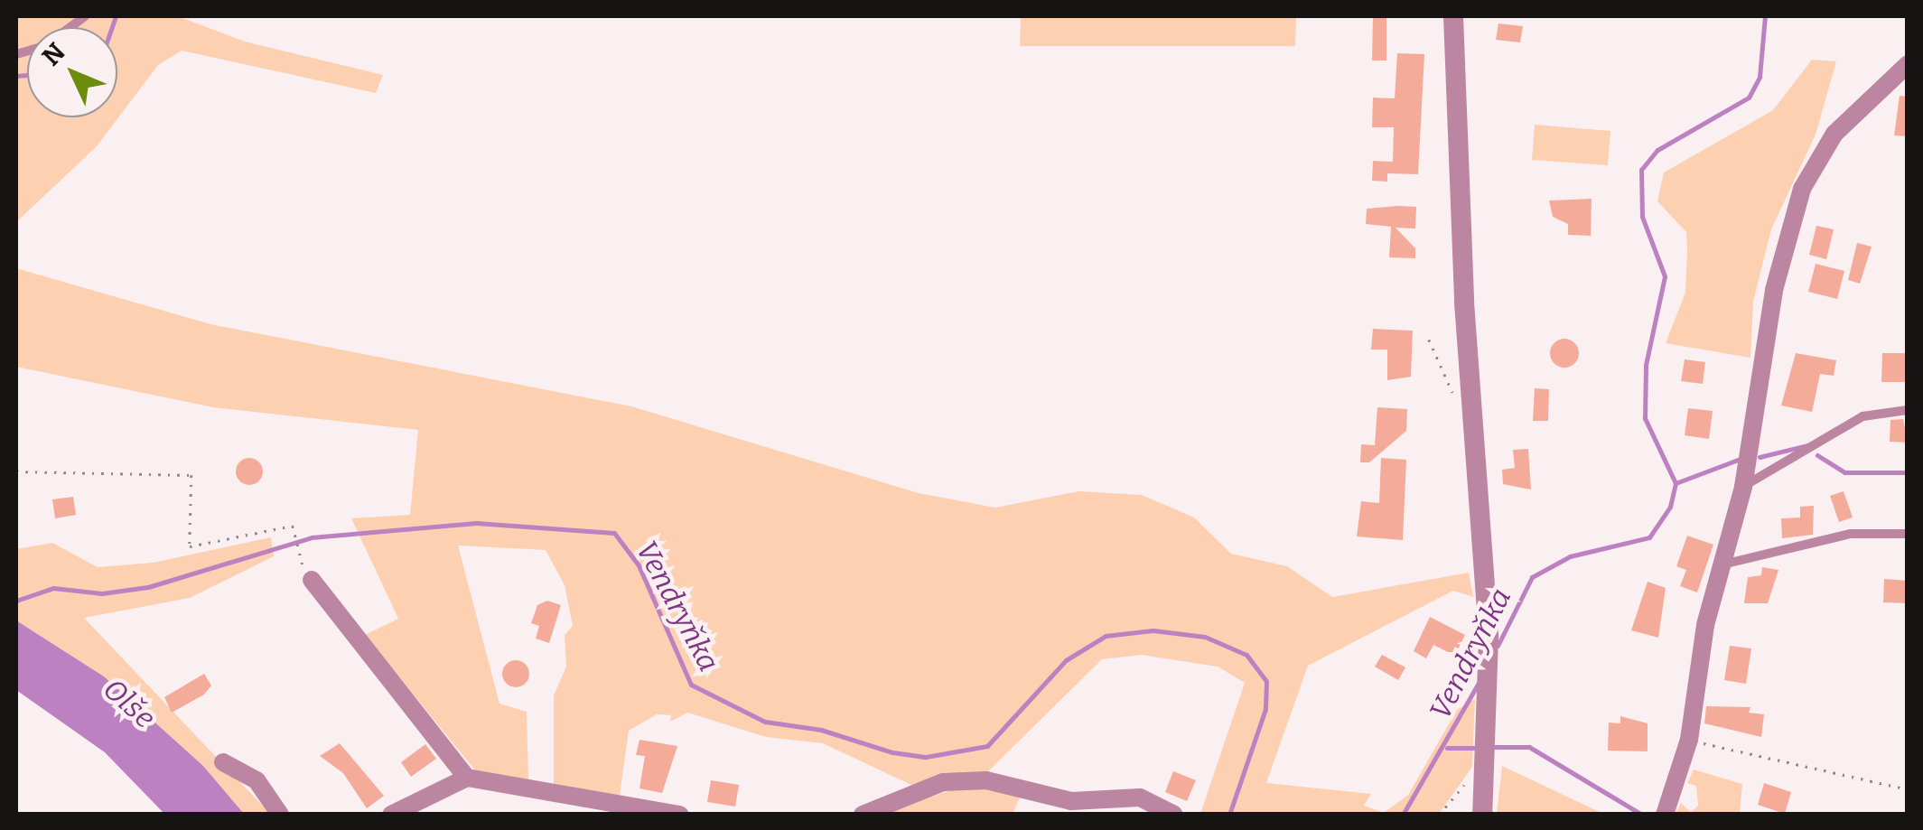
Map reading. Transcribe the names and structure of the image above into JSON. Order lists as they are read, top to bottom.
{
  "water": ["Vendryňka", "Olše"],
  "north": "top left"
}
